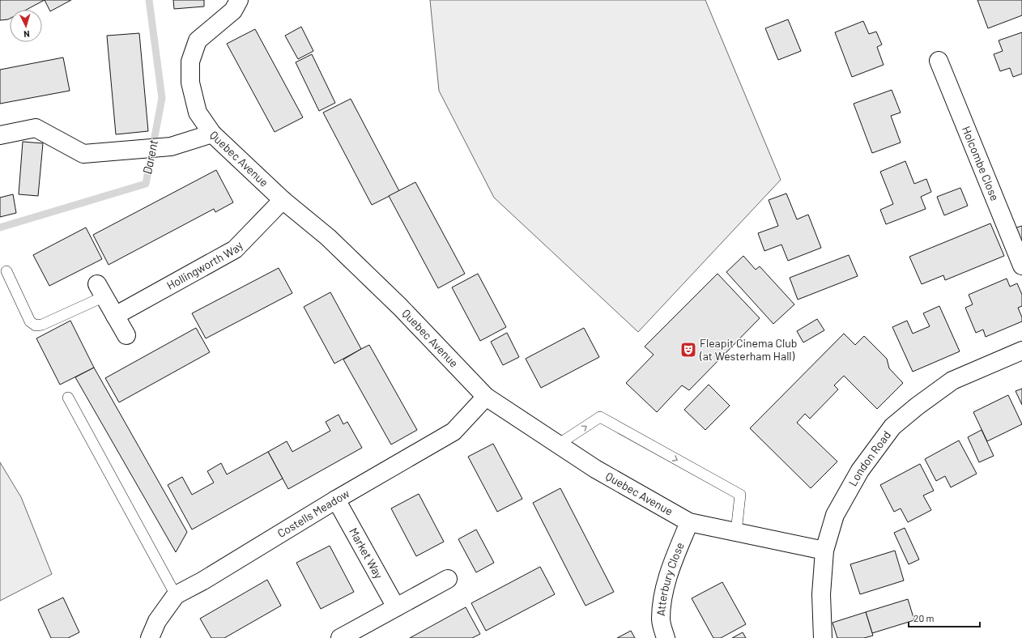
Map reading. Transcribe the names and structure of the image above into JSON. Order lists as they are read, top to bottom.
{
  "streets": {
    "street": [
      "Quebec Avenue",
      "Holcombe Close",
      "Hollingworth Way",
      "London Road",
      "Costells Meadow",
      "Market Way",
      "Atterbury Close"
    ]
  },
  "crossings": [
    ["Quebec Avenue", "Hollingworth Way"],
    ["Quebec Avenue", "London Road"],
    ["Quebec Avenue", "Costells Meadow"],
    ["Quebec Avenue", "Atterbury Close"],
    ["Costells Meadow", "Market Way"]
  ],
  "water": ["Darent"],
  "places": {
    "theatre": ["Fleapit Cinema Club (at Westerham Hall)"]
  },
  "scale_bar": "20 m",
  "north": "bottom"
}
